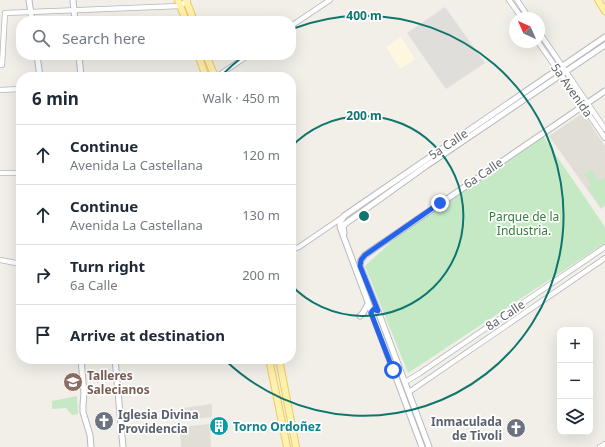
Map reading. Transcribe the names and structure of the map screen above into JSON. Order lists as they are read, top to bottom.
{
  "streets": {
    "main road": ["5a Calle", "6a Calle"],
    "street": ["5a Avenida", "8a Calle"]
  },
  "crossings": [
    ["5a Avenida", "5a Calle"],
    ["5a Avenida", "6a Calle"]
  ],
  "parks": ["Parque de la Industria."],
  "places": {
    "school or university": ["Talleres Salecianos"],
    "church": ["Iglesia Divina Providencia", "Inmaculada de Tivoli"],
    "building": ["Torno Ordoñez"]
  },
  "north": "top left",
  "page": {
    "search": "Search here",
    "heading": ["6 min", "Walk · 450 m"],
    "list": [
      ["Continue", "Avenida La Castellana", "120 m"],
      ["Continue", "Avenida La Castellana", "130 m"],
      ["Turn right", "6a Calle", "200 m"],
      "Arrive at destination"
    ],
    "map_buttons": ["+", "−"]
  },
  "rings": ["400 m", "200 m"]
}
